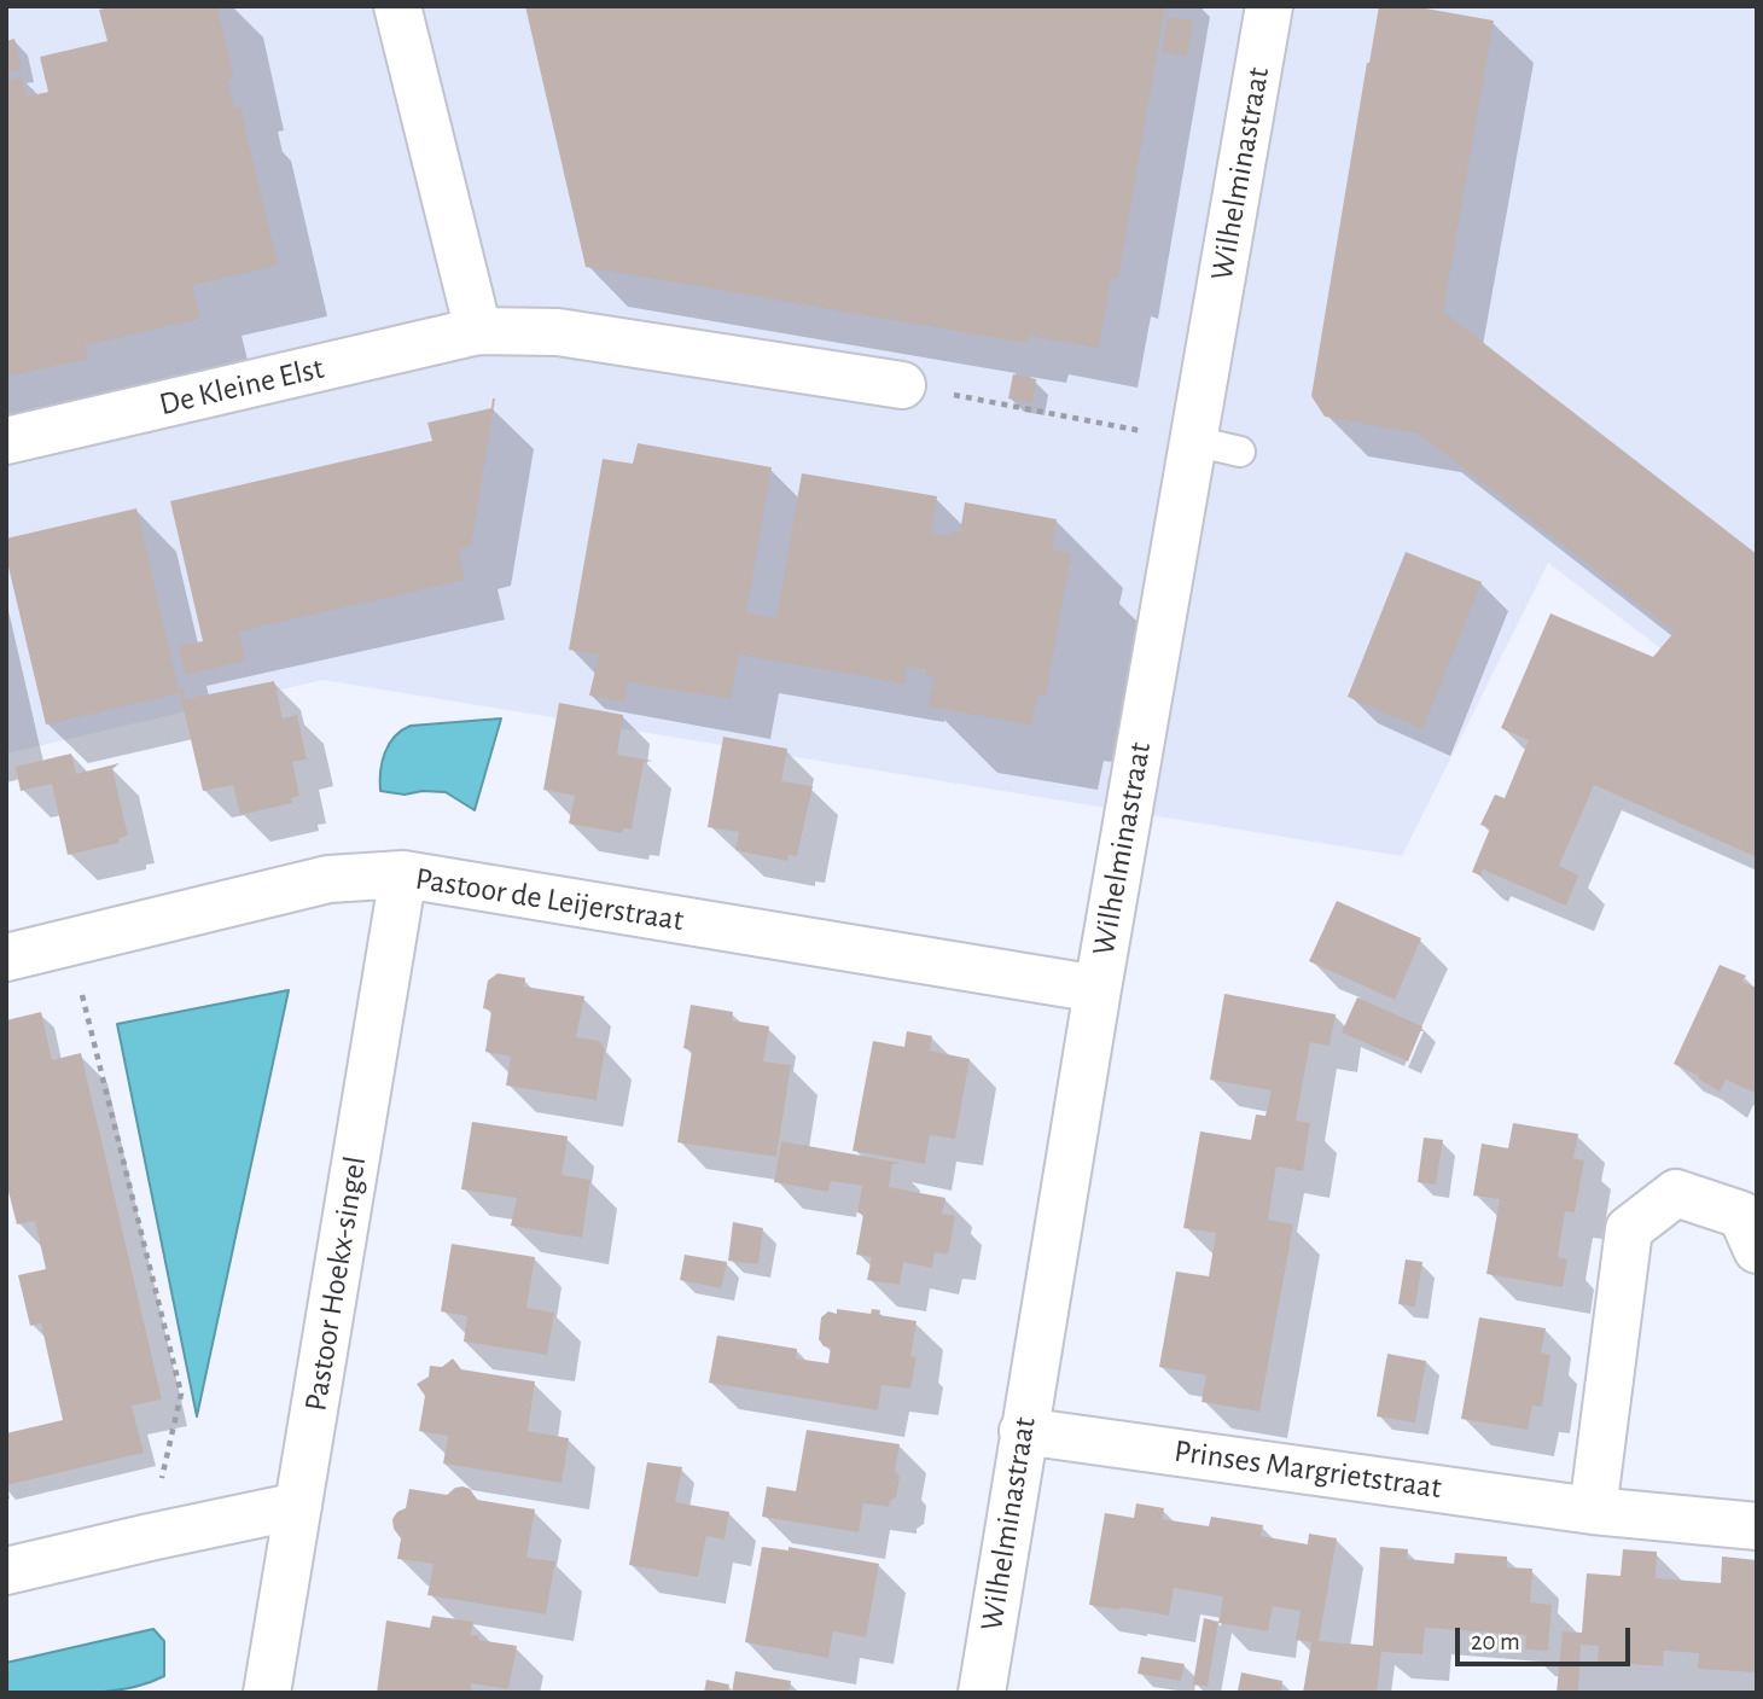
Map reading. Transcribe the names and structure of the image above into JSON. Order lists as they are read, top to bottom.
{
  "streets": {
    "street": [
      "Wilhelminastraat",
      "De Kleine Elst",
      "Pastoor de Leijerstraat",
      "Pastoor Hoekx-singel",
      "Prinses Margrietstraat"
    ]
  },
  "crossings": [
    ["Wilhelminastraat", "Pastoor de Leijerstraat"],
    ["Wilhelminastraat", "Prinses Margrietstraat"],
    ["Pastoor de Leijerstraat", "Pastoor Hoekx-singel"]
  ],
  "scale_bar": "20 m"
}
